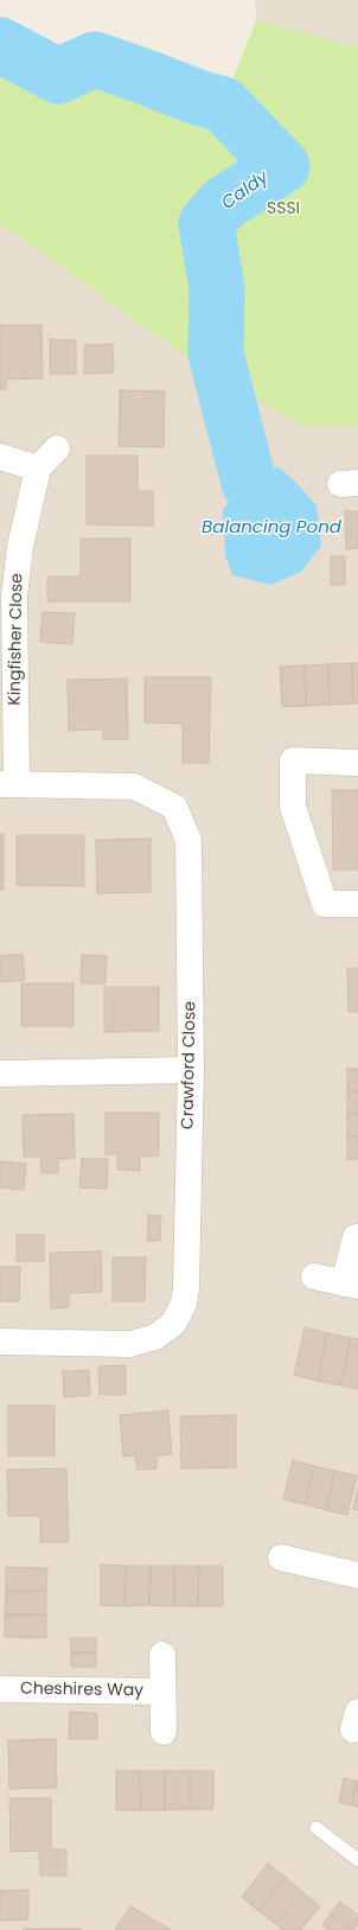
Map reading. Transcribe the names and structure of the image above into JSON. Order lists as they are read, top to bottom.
{
  "streets": {
    "street": ["Kingfisher Close", "Crawford Close", "Cheshires Way"]
  },
  "crossings": [
    ["Kingfisher Close", "Crawford Close"]
  ],
  "water": ["Caldy", "Balancing Pond"],
  "parks": ["SSSI"]
}
